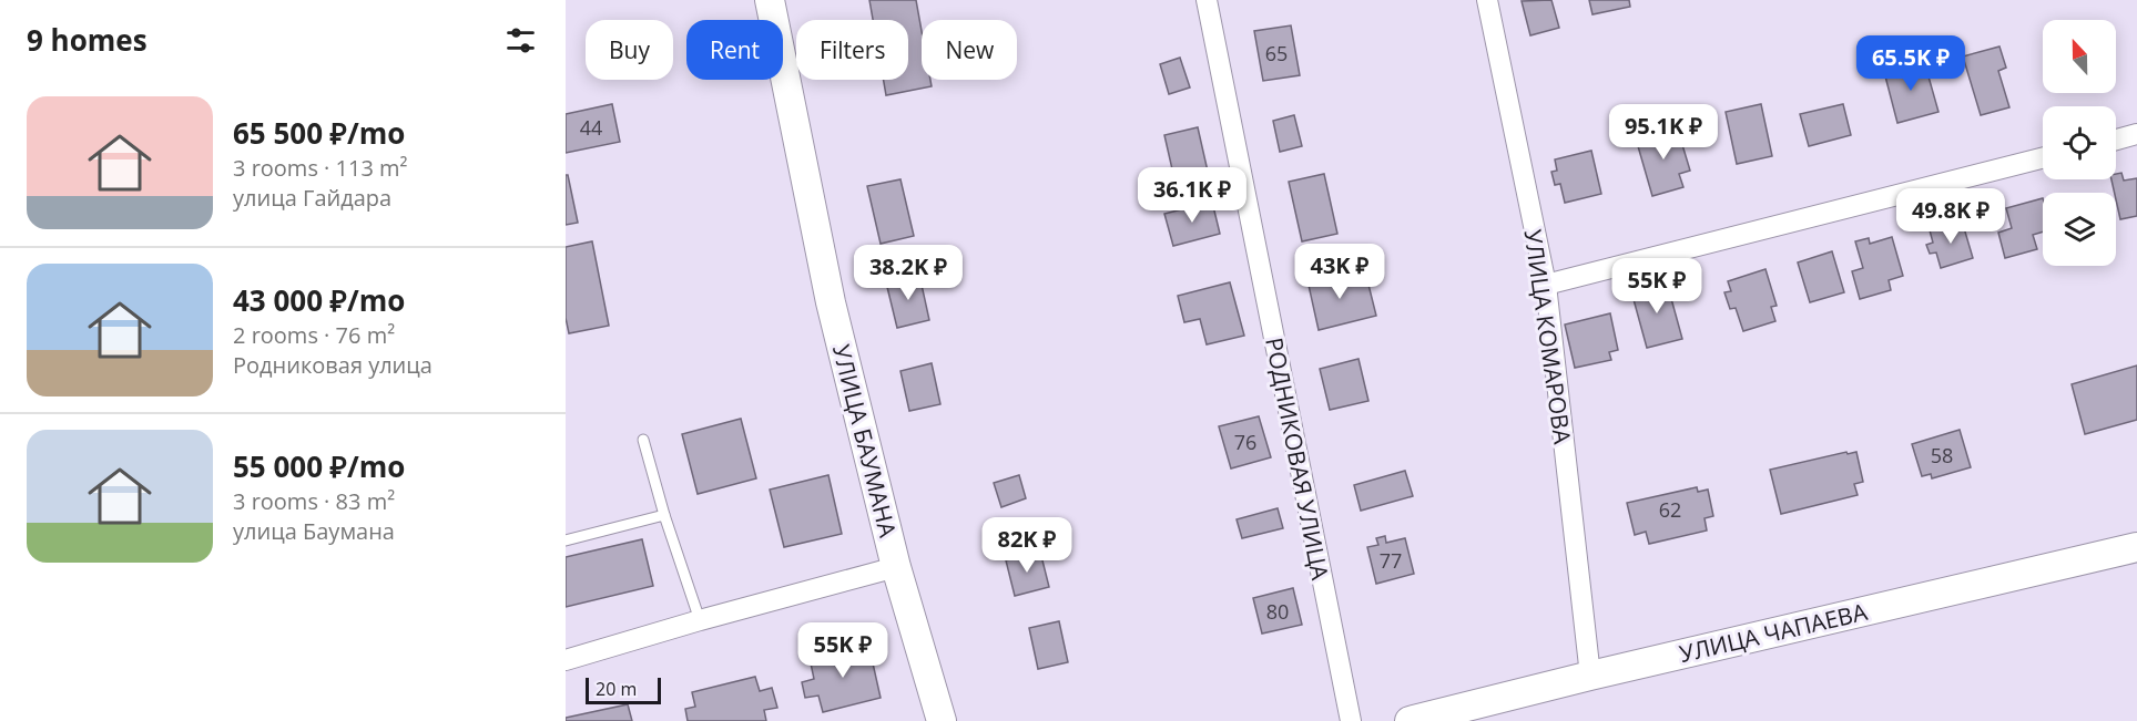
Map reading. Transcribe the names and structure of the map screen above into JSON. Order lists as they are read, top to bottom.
{
  "streets": {
    "street": [
      "УЛИЦА КОМАРОВА",
      "УЛИЦА БАУМАНА",
      "РОДНИКОВАЯ УЛИЦА",
      "УЛИЦА ЧАПАЕВА"
    ]
  },
  "crossings": [
    ["УЛИЦА КОМАРОВА", "УЛИЦА ЧАПАЕВА"]
  ],
  "house_numbers": [
    "65",
    "44",
    "76",
    "58",
    "62",
    "77",
    "80"
  ],
  "scale_bar": "20 m",
  "north": "top",
  "page": {
    "heading": "9 homes",
    "chip": [
      "Buy",
      "Rent",
      "Filters",
      "New"
    ],
    "price": [
      "65.5K ₽",
      "95.1K ₽",
      "36.1K ₽",
      "49.8K ₽",
      "43K ₽",
      "38.2K ₽",
      "55K ₽",
      "82K ₽",
      "55K ₽"
    ],
    "list": [
      {
        "name": "65 500 ₽/mo",
        "note": "3 rooms · 113 m² · улица Гайдара"
      },
      {
        "name": "43 000 ₽/mo",
        "note": "2 rooms · 76 m² · Родниковая улица"
      },
      {
        "name": "55 000 ₽/mo",
        "note": "3 rooms · 83 m² · улица Баумана"
      }
    ],
    "scale": "20 m"
  }
}
